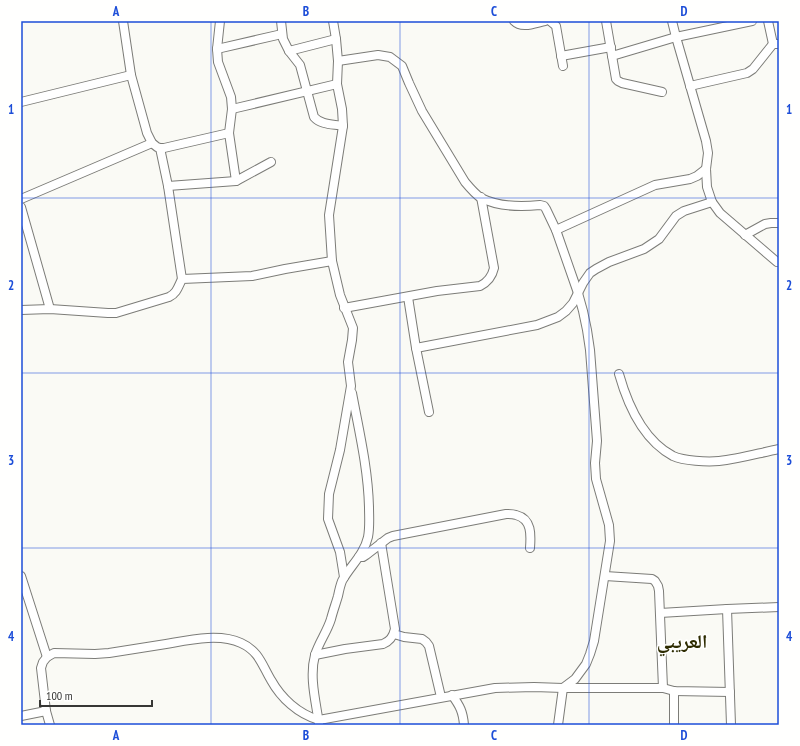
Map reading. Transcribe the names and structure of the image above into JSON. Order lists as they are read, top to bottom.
{
  "districts": ["العريبي"],
  "scale_bar": "100 m",
  "grid": {
    "columns": [
      "A",
      "B",
      "C",
      "D"
    ],
    "rows": [
      "1",
      "2",
      "3",
      "4"
    ]
  }
}
